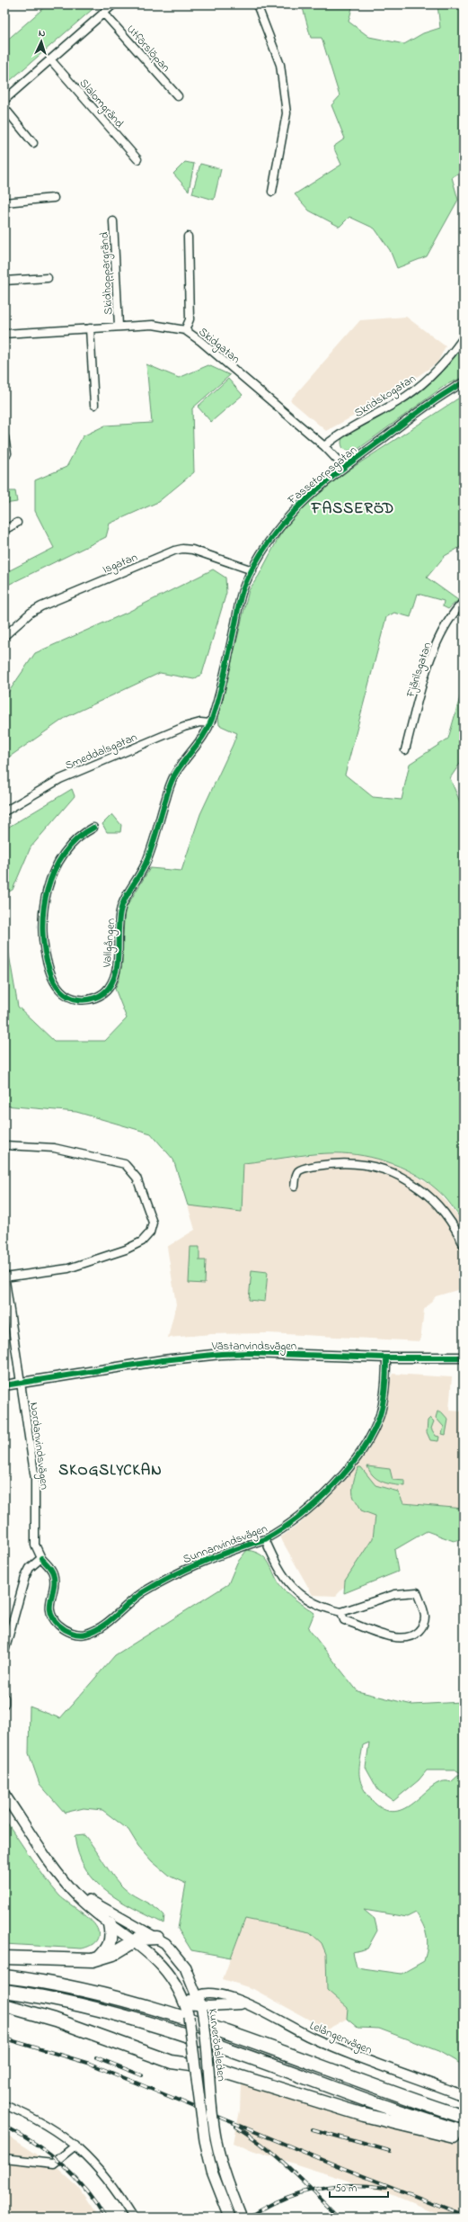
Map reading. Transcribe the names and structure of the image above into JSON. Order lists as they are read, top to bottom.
{
  "streets": {
    "main road": ["Kurverödsleden"],
    "street": [
      "Utförslöpan",
      "Slalomgränd",
      "Skidhoppargränd",
      "Skidgatan",
      "Skridskogatan",
      "Fassetorpsgatan",
      "Isgatan",
      "Fjärilsgatan",
      "Smeddalsgatan",
      "Vallgången",
      "Västanvindsvägen",
      "Nordanvindsvägen",
      "Sunnanvindsvägen",
      "Lelångenvägen"
    ]
  },
  "crossings": [
    ["Skidhoppargränd", "Skidgatan"],
    ["Skidgatan", "Skridskogatan"],
    ["Skidgatan", "Fassetorpsgatan"],
    ["Fassetorpsgatan", "Isgatan"],
    ["Fassetorpsgatan", "Smeddalsgatan"],
    ["Fassetorpsgatan", "Vallgången"],
    ["Smeddalsgatan", "Vallgången"],
    ["Västanvindsvägen", "Nordanvindsvägen"],
    ["Västanvindsvägen", "Sunnanvindsvägen"],
    ["Nordanvindsvägen", "Sunnanvindsvägen"],
    ["Lelångenvägen", "Kurverödsleden"]
  ],
  "districts": ["FASSERÖD", "SKOGSLYCKAN"],
  "scale_bar": "50 m",
  "north": "top"
}
